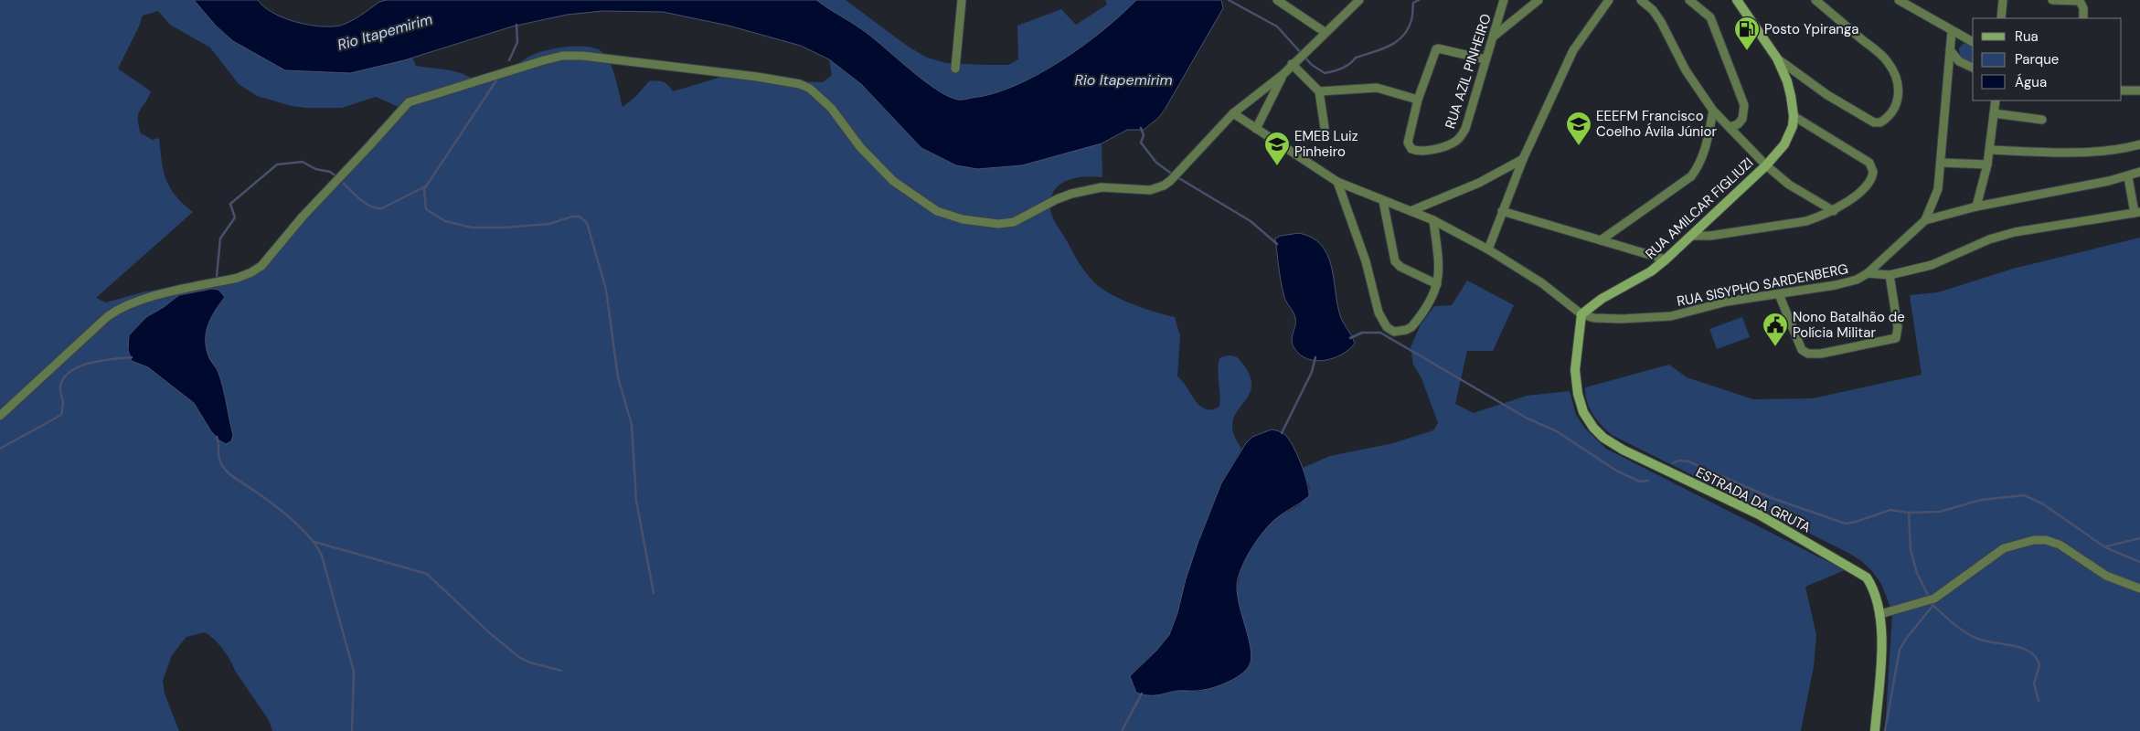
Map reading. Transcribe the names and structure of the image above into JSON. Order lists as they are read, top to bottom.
{
  "streets": {
    "main road": ["RUA AMILCAR FIGLIUZI", "ESTRADA DA GRUTA"],
    "street": ["RUA AZIL PINHEIRO", "RUA SISYPHO SARDENBERG"]
  },
  "crossings": [
    ["RUA AMILCAR FIGLIUZI", "RUA SISYPHO SARDENBERG"],
    ["RUA AMILCAR FIGLIUZI", "ESTRADA DA GRUTA"],
    ["RUA SISYPHO SARDENBERG", "ESTRADA DA GRUTA"]
  ],
  "water": ["Rio Itapemirim"],
  "places": {
    "fuel station": ["Posto Ypiranga"],
    "school or university": ["EEEFM Francisco Coelho Ávila Júnior", "EMEB Luiz Pinheiro"],
    "public building": ["Nono Batalhão de Polícia Militar"]
  },
  "legend": ["Rua", "Parque", "Água"]
}
